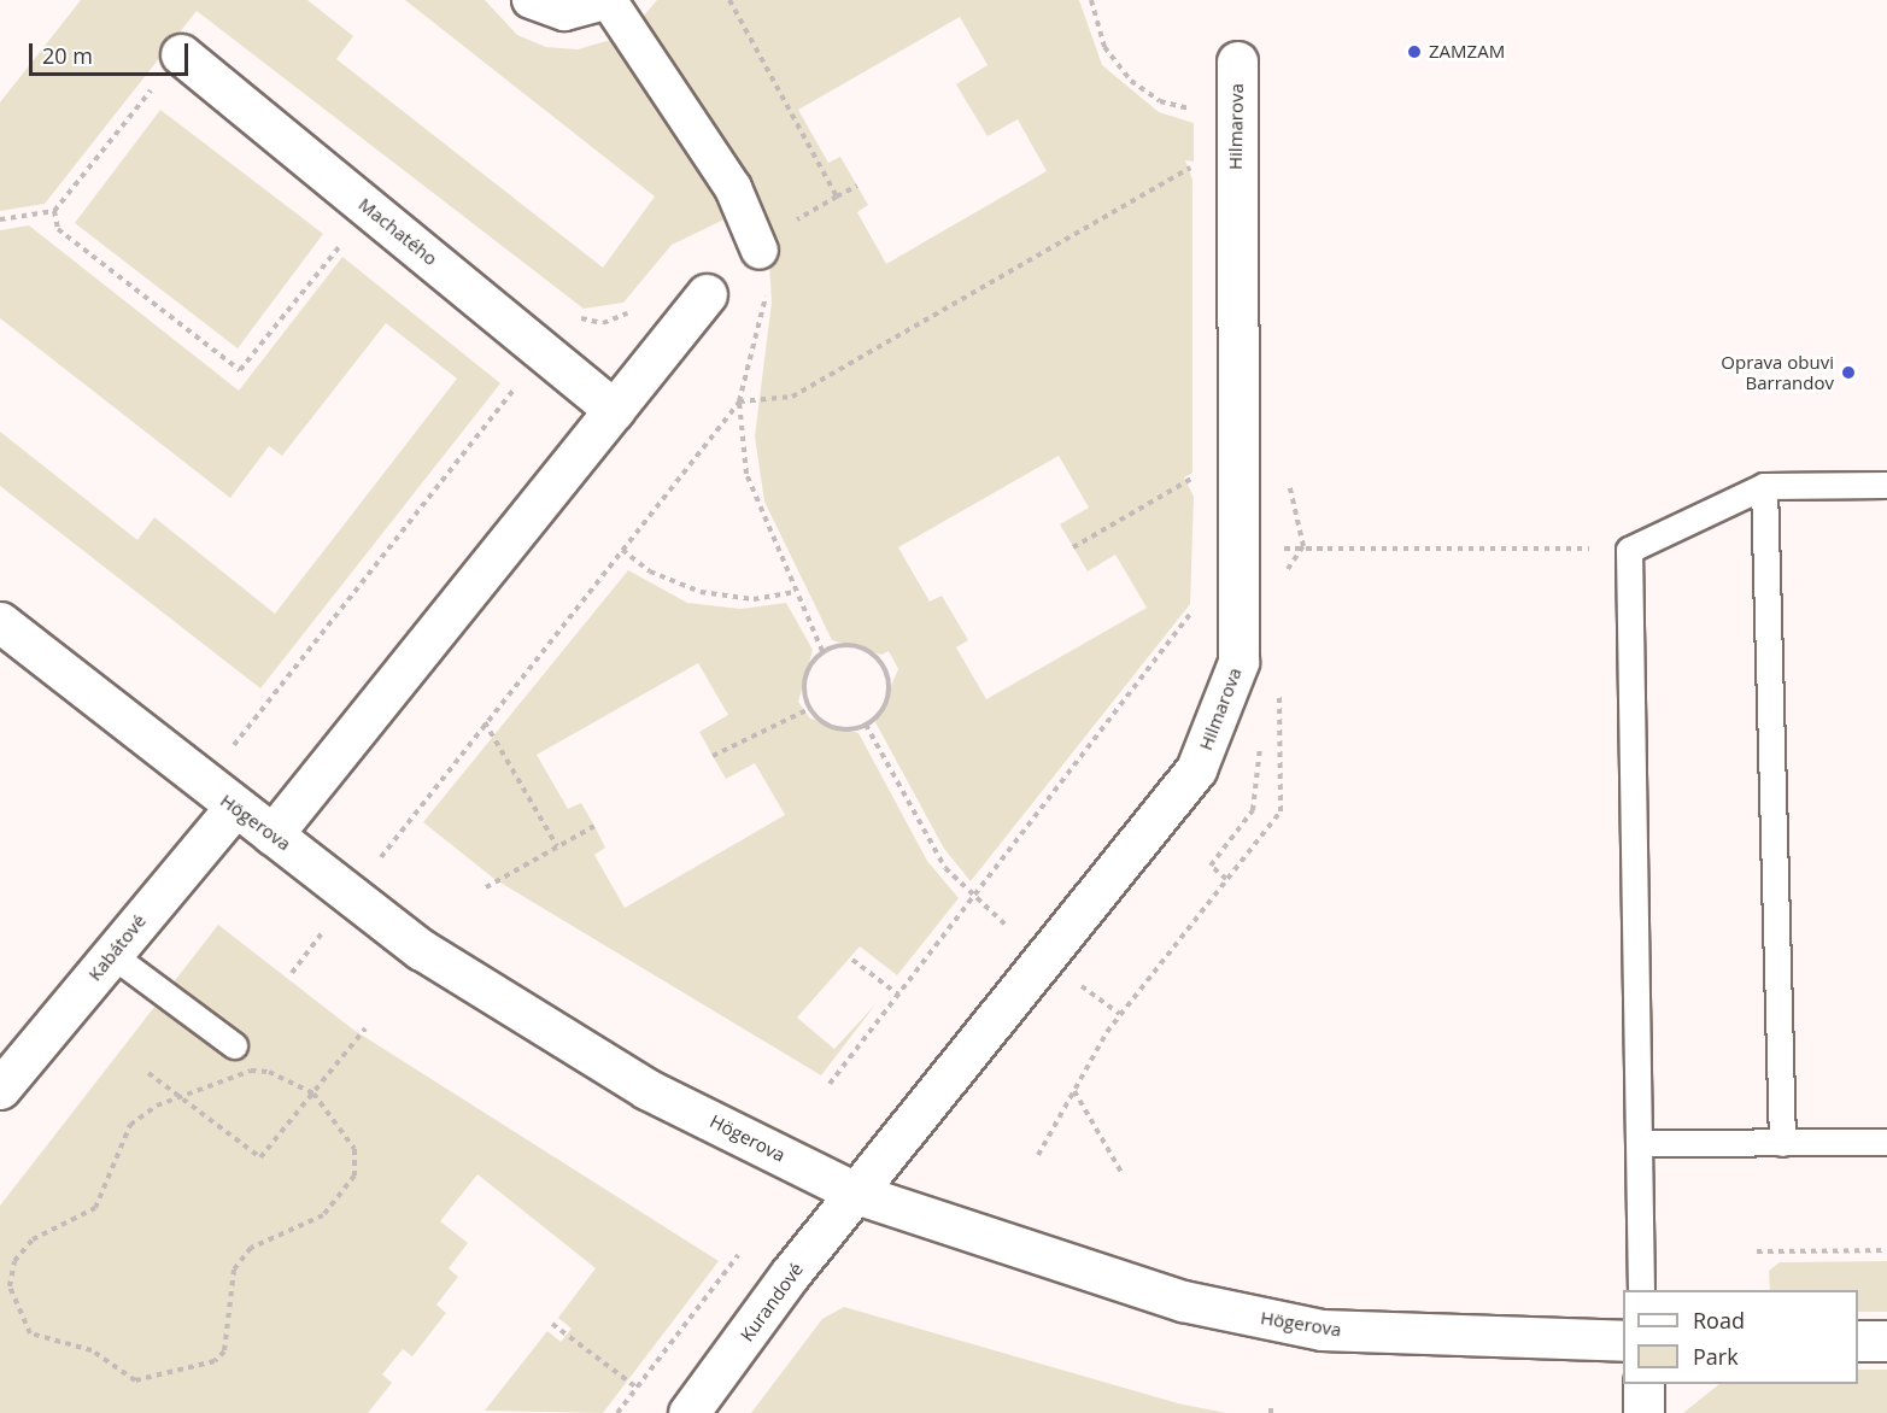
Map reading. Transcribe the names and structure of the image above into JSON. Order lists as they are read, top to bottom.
{
  "streets": {
    "street": [
      "Hilmarova",
      "Machatého",
      "Högerova",
      "Kabátové",
      "Kurandové"
    ]
  },
  "crossings": [
    ["Hilmarova", "Högerova"],
    ["Hilmarova", "Kurandové"],
    ["Högerova", "Kabátové"],
    ["Högerova", "Kurandové"]
  ],
  "places": ["ZAMZAM", "Oprava obuvi Barrandov"],
  "legend": ["Road", "Park"],
  "scale_bar": "20 m"
}
